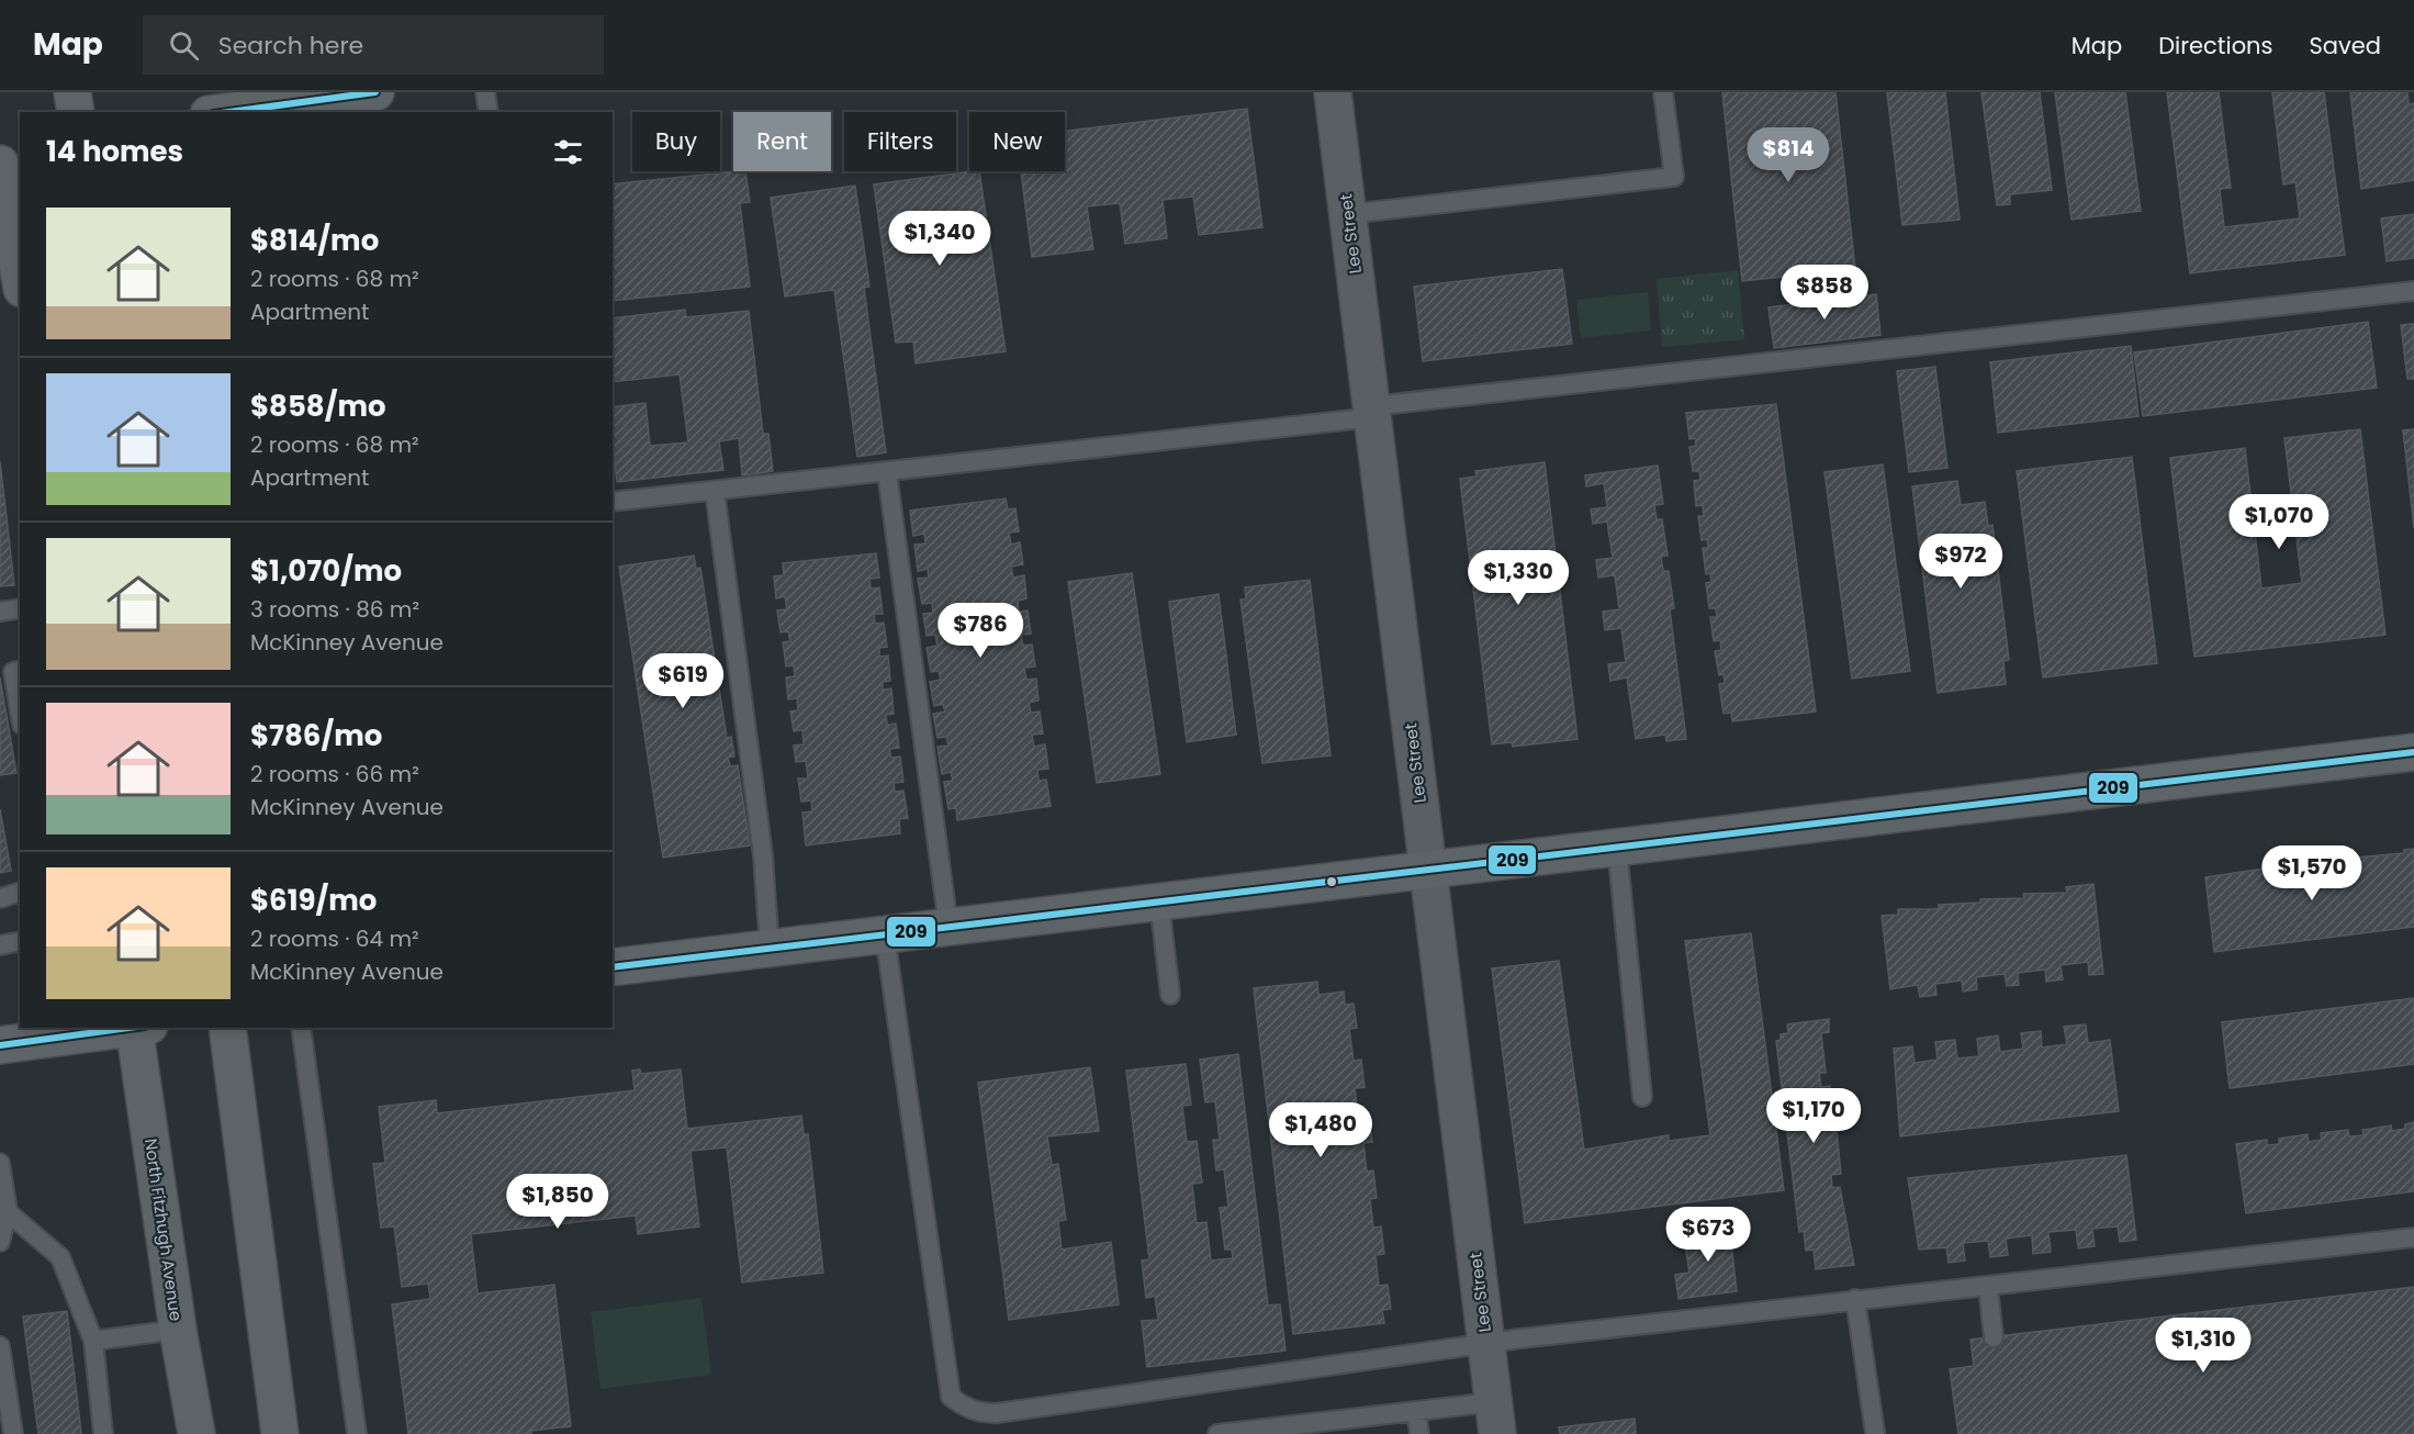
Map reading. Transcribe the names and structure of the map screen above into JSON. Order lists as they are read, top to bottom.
{
  "streets": {
    "street": ["Lee Street", "North Fitzhugh Avenue"]
  },
  "lines": ["transit line 209"],
  "page": {
    "header": "Map",
    "search": "Search here",
    "nav": ["Map", "Directions", "Saved"],
    "chip": [
      "Buy",
      "Rent",
      "Filters",
      "New"
    ],
    "heading": "14 homes",
    "price": [
      "$814",
      "$1,340",
      "$858",
      "$1,070",
      "$972",
      "$1,330",
      "$786",
      "$619",
      "$1,570",
      "$1,170",
      "$1,480",
      "$1,850",
      "$673",
      "$1,310"
    ],
    "list": [
      {
        "name": "$814/mo",
        "note": "2 rooms · 68 m² · Apartment"
      },
      {
        "name": "$858/mo",
        "note": "2 rooms · 68 m² · Apartment"
      },
      {
        "name": "$1,070/mo",
        "note": "3 rooms · 86 m² · McKinney Avenue"
      },
      {
        "name": "$786/mo",
        "note": "2 rooms · 66 m² · McKinney Avenue"
      },
      {
        "name": "$619/mo",
        "note": "2 rooms · 64 m² · McKinney Avenue"
      }
    ]
  }
}
